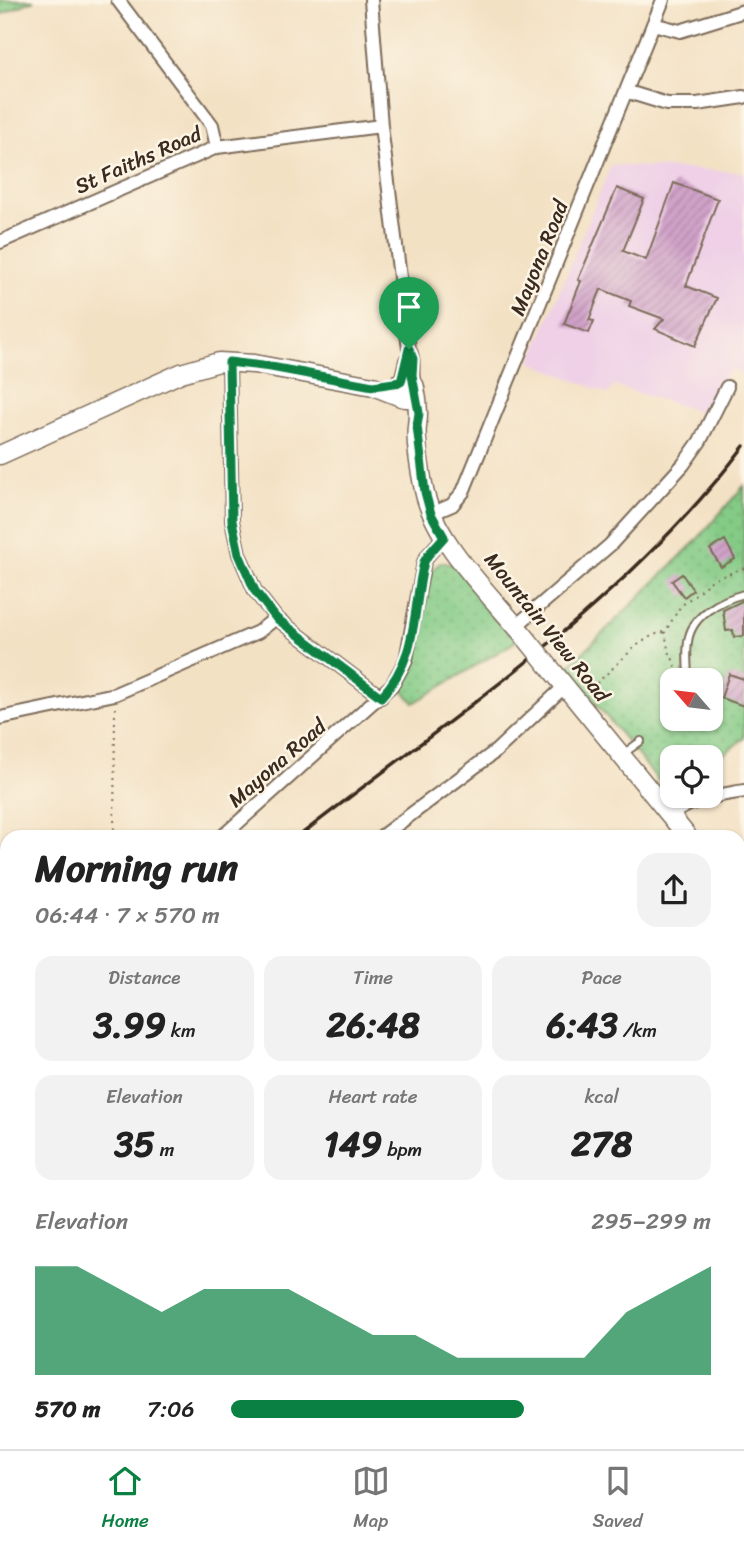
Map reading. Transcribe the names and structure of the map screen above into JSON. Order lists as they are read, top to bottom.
{
  "streets": {
    "street": ["St Faiths Road", "Mayona Road", "Mountain View Road"]
  },
  "crossings": [
    ["Mayona Road", "Mountain View Road"]
  ],
  "north": "top left",
  "page": {
    "heading": ["Morning run", "06:44 · 7 × 570 m"],
    "stats": [
      ["Distance", "3.99 km"],
      ["Time", "26:48"],
      ["Pace", "6:43 /km"],
      ["Elevation", "35 m"],
      ["Heart rate", "149 bpm"],
      ["kcal", "278"]
    ],
    "chart": ["Elevation", "295–299 m"],
    "list": [
      {
        "name": "570 m",
        "note": "7:06"
      }
    ],
    "tabs": ["Home", "Map", "Saved"]
  }
}
